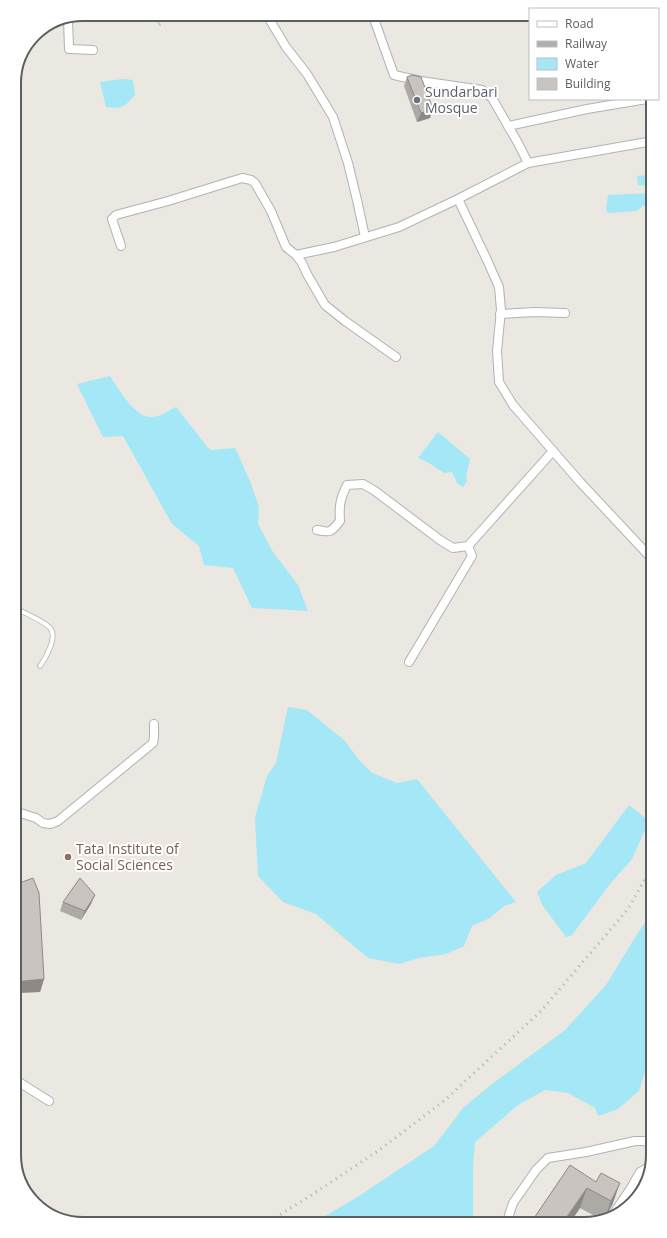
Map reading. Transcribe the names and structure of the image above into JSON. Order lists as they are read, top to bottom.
{
  "places": ["Sundarbari Mosque", "Tata Institute of Social Sciences"],
  "legend": [
    "Road",
    "Railway",
    "Water",
    "Building"
  ]
}
